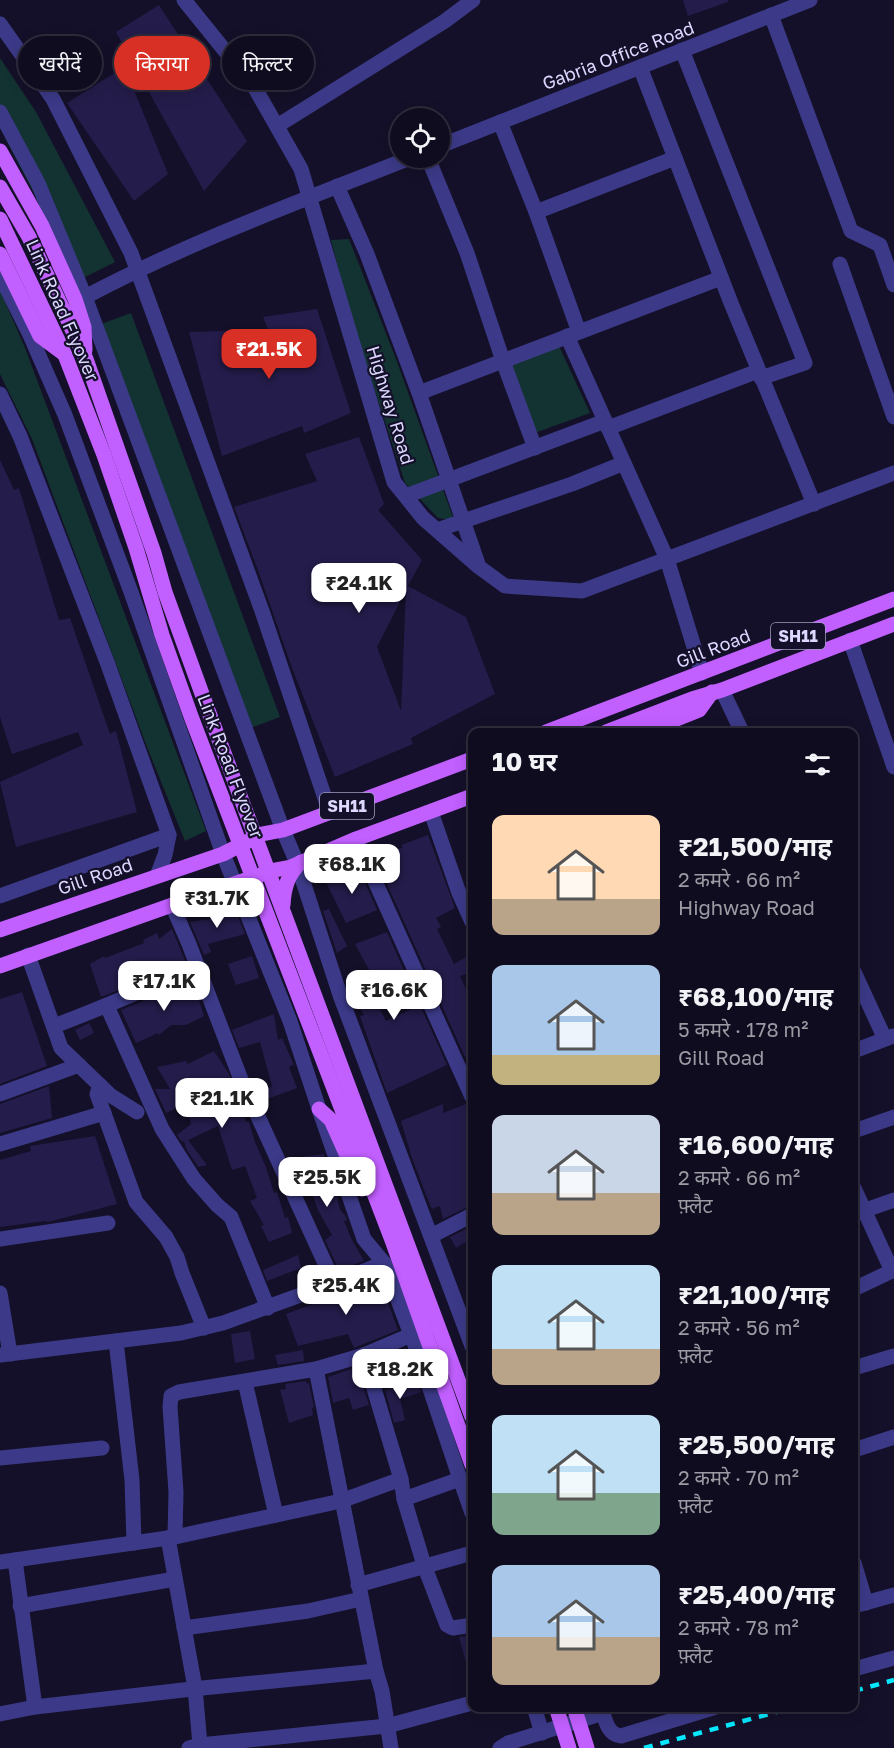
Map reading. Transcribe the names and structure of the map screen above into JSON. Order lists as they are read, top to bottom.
{
  "streets": {
    "main road": ["Link Road Flyover", "SH11", "Gill Road"],
    "street": ["Gabria Office Road", "Highway Road"]
  },
  "page": {
    "chip": ["खरीदें", "किराया", "फ़िल्टर"],
    "price": [
      "₹21.5K",
      "₹24.1K",
      "₹68.1K",
      "₹31.7K",
      "₹17.1K",
      "₹16.6K",
      "₹21.1K",
      "₹25.5K",
      "₹25.4K",
      "₹18.2K"
    ],
    "heading": "10 घर",
    "list": [
      {
        "name": "₹21,500/माह",
        "note": "2 कमरे · 66 m² · Highway Road"
      },
      {
        "name": "₹68,100/माह",
        "note": "5 कमरे · 178 m² · Gill Road"
      },
      {
        "name": "₹16,600/माह",
        "note": "2 कमरे · 66 m² · फ़्लैट"
      },
      {
        "name": "₹21,100/माह",
        "note": "2 कमरे · 56 m² · फ़्लैट"
      },
      {
        "name": "₹25,500/माह",
        "note": "2 कमरे · 70 m² · फ़्लैट"
      },
      {
        "name": "₹25,400/माह",
        "note": "2 कमरे · 78 m² · फ़्लैट"
      }
    ]
  }
}
